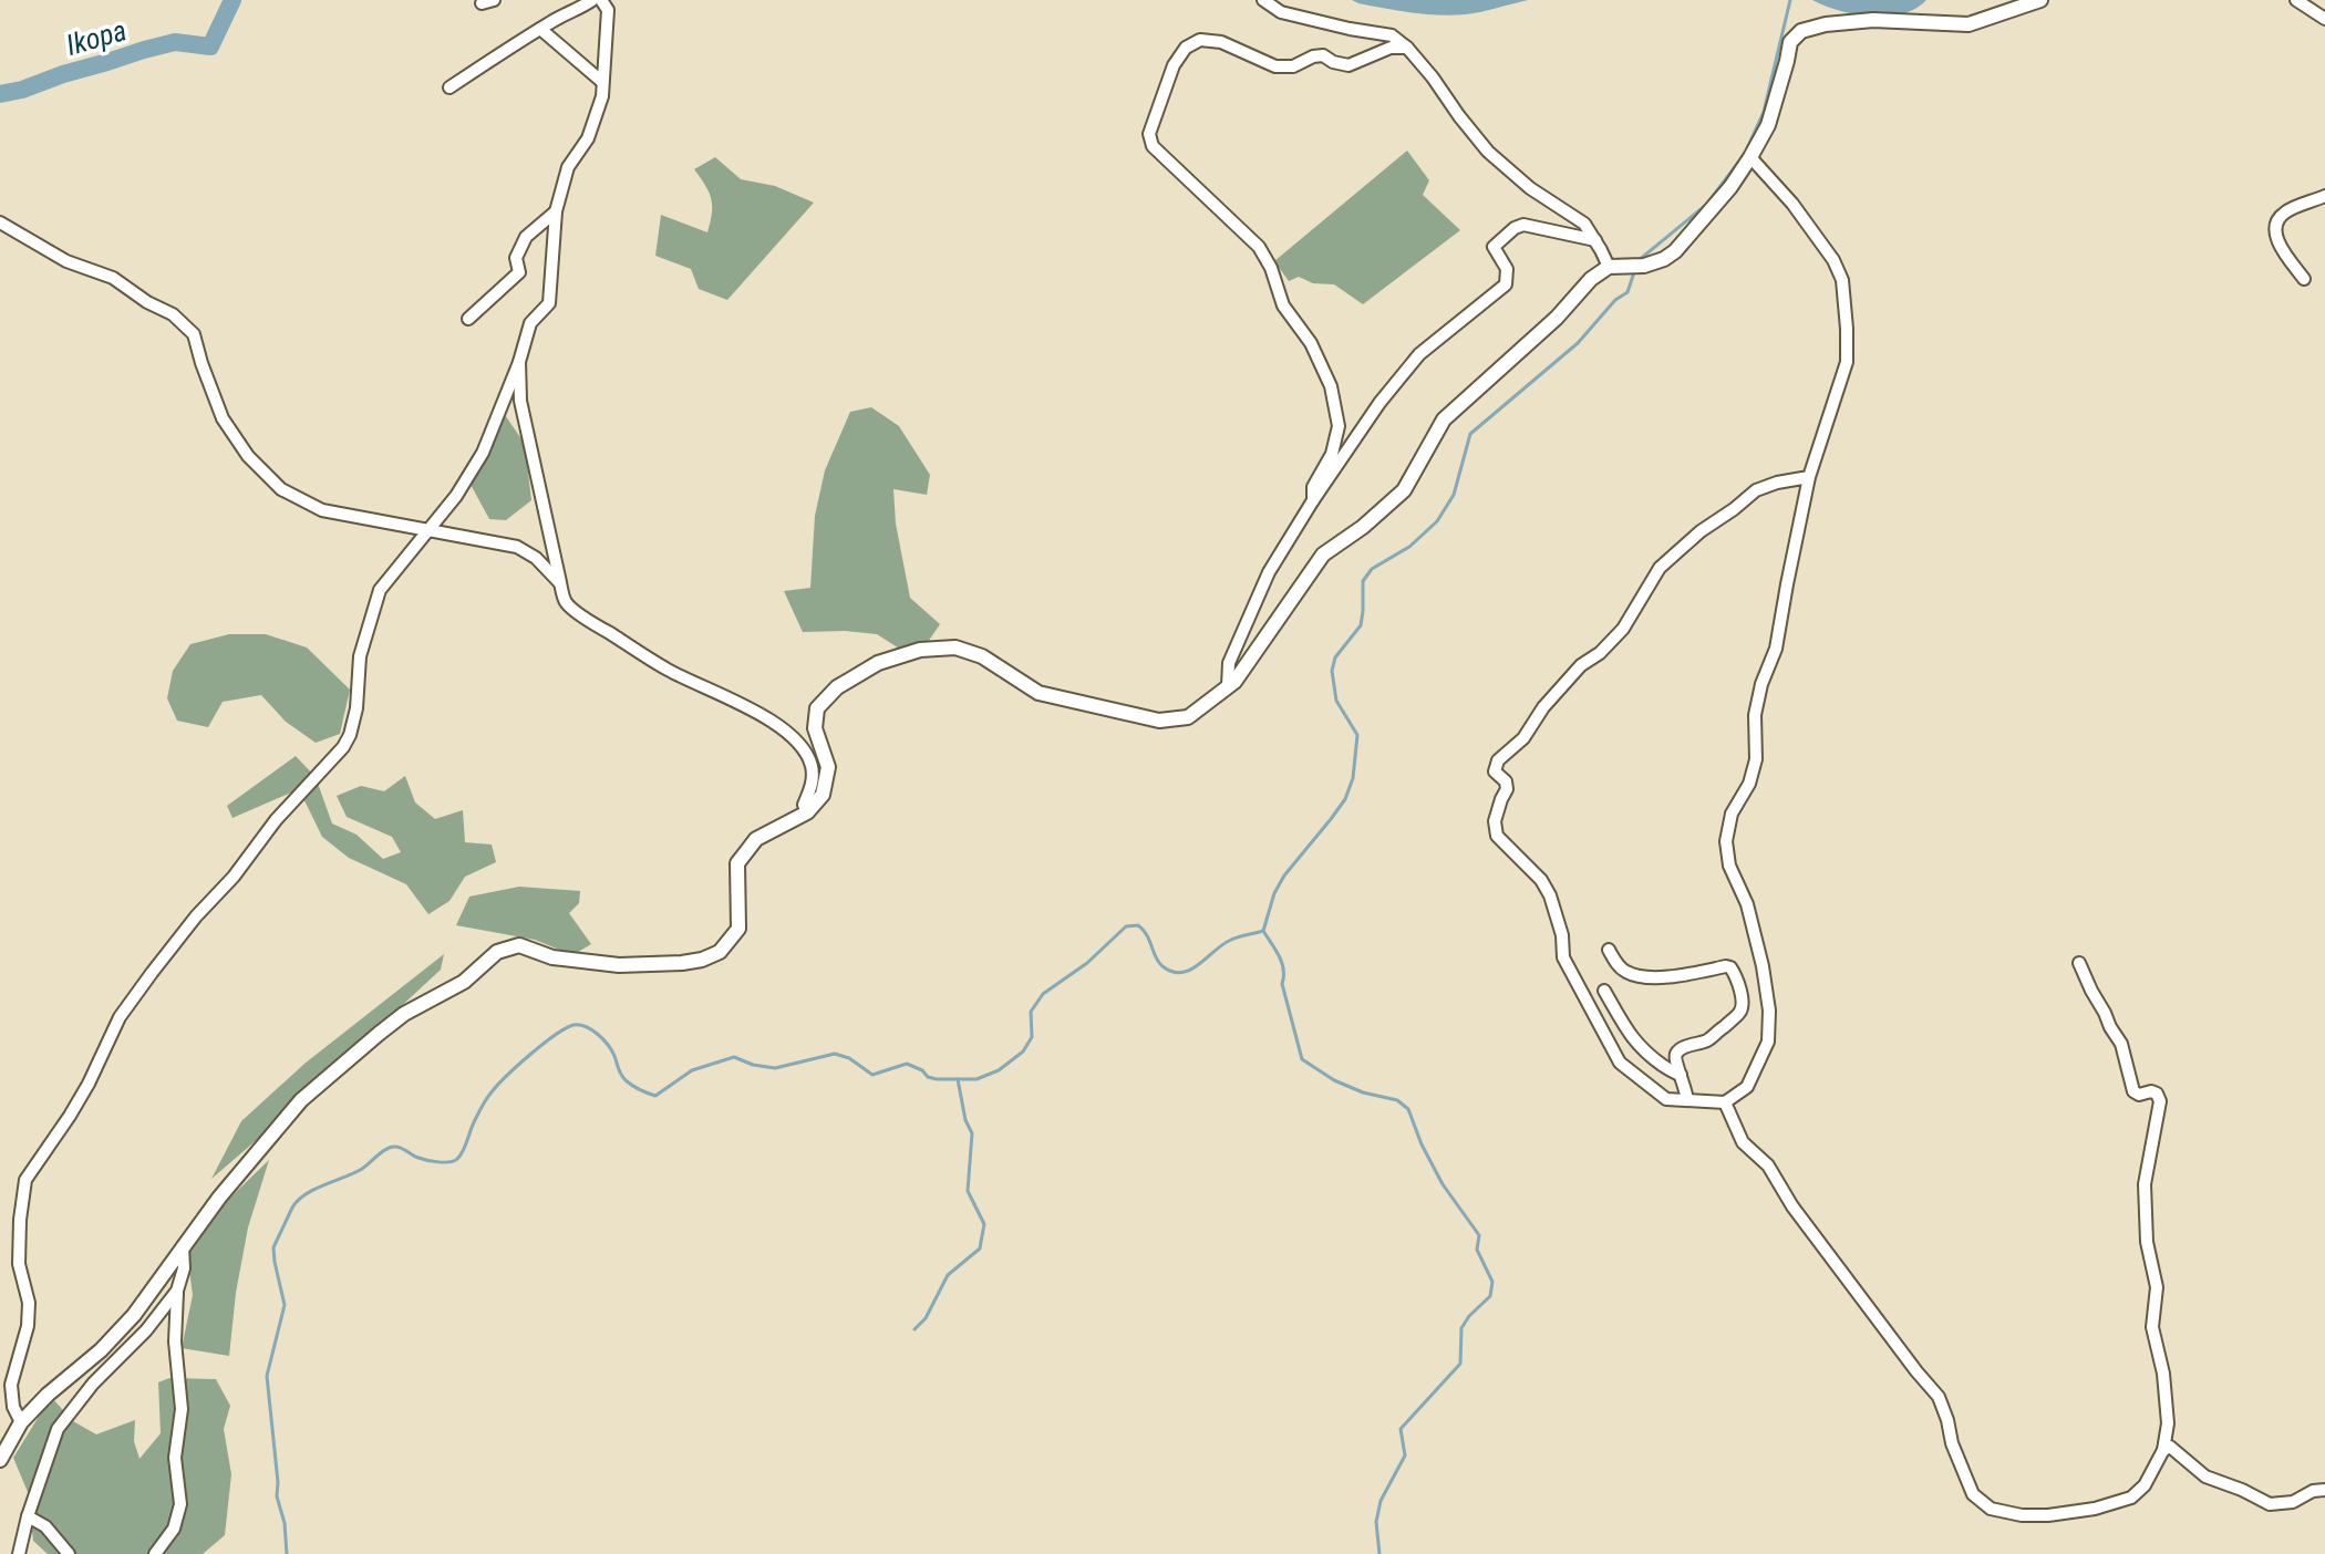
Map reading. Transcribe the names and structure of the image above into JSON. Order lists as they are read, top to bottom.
{
  "water": ["Ikopa"]
}
